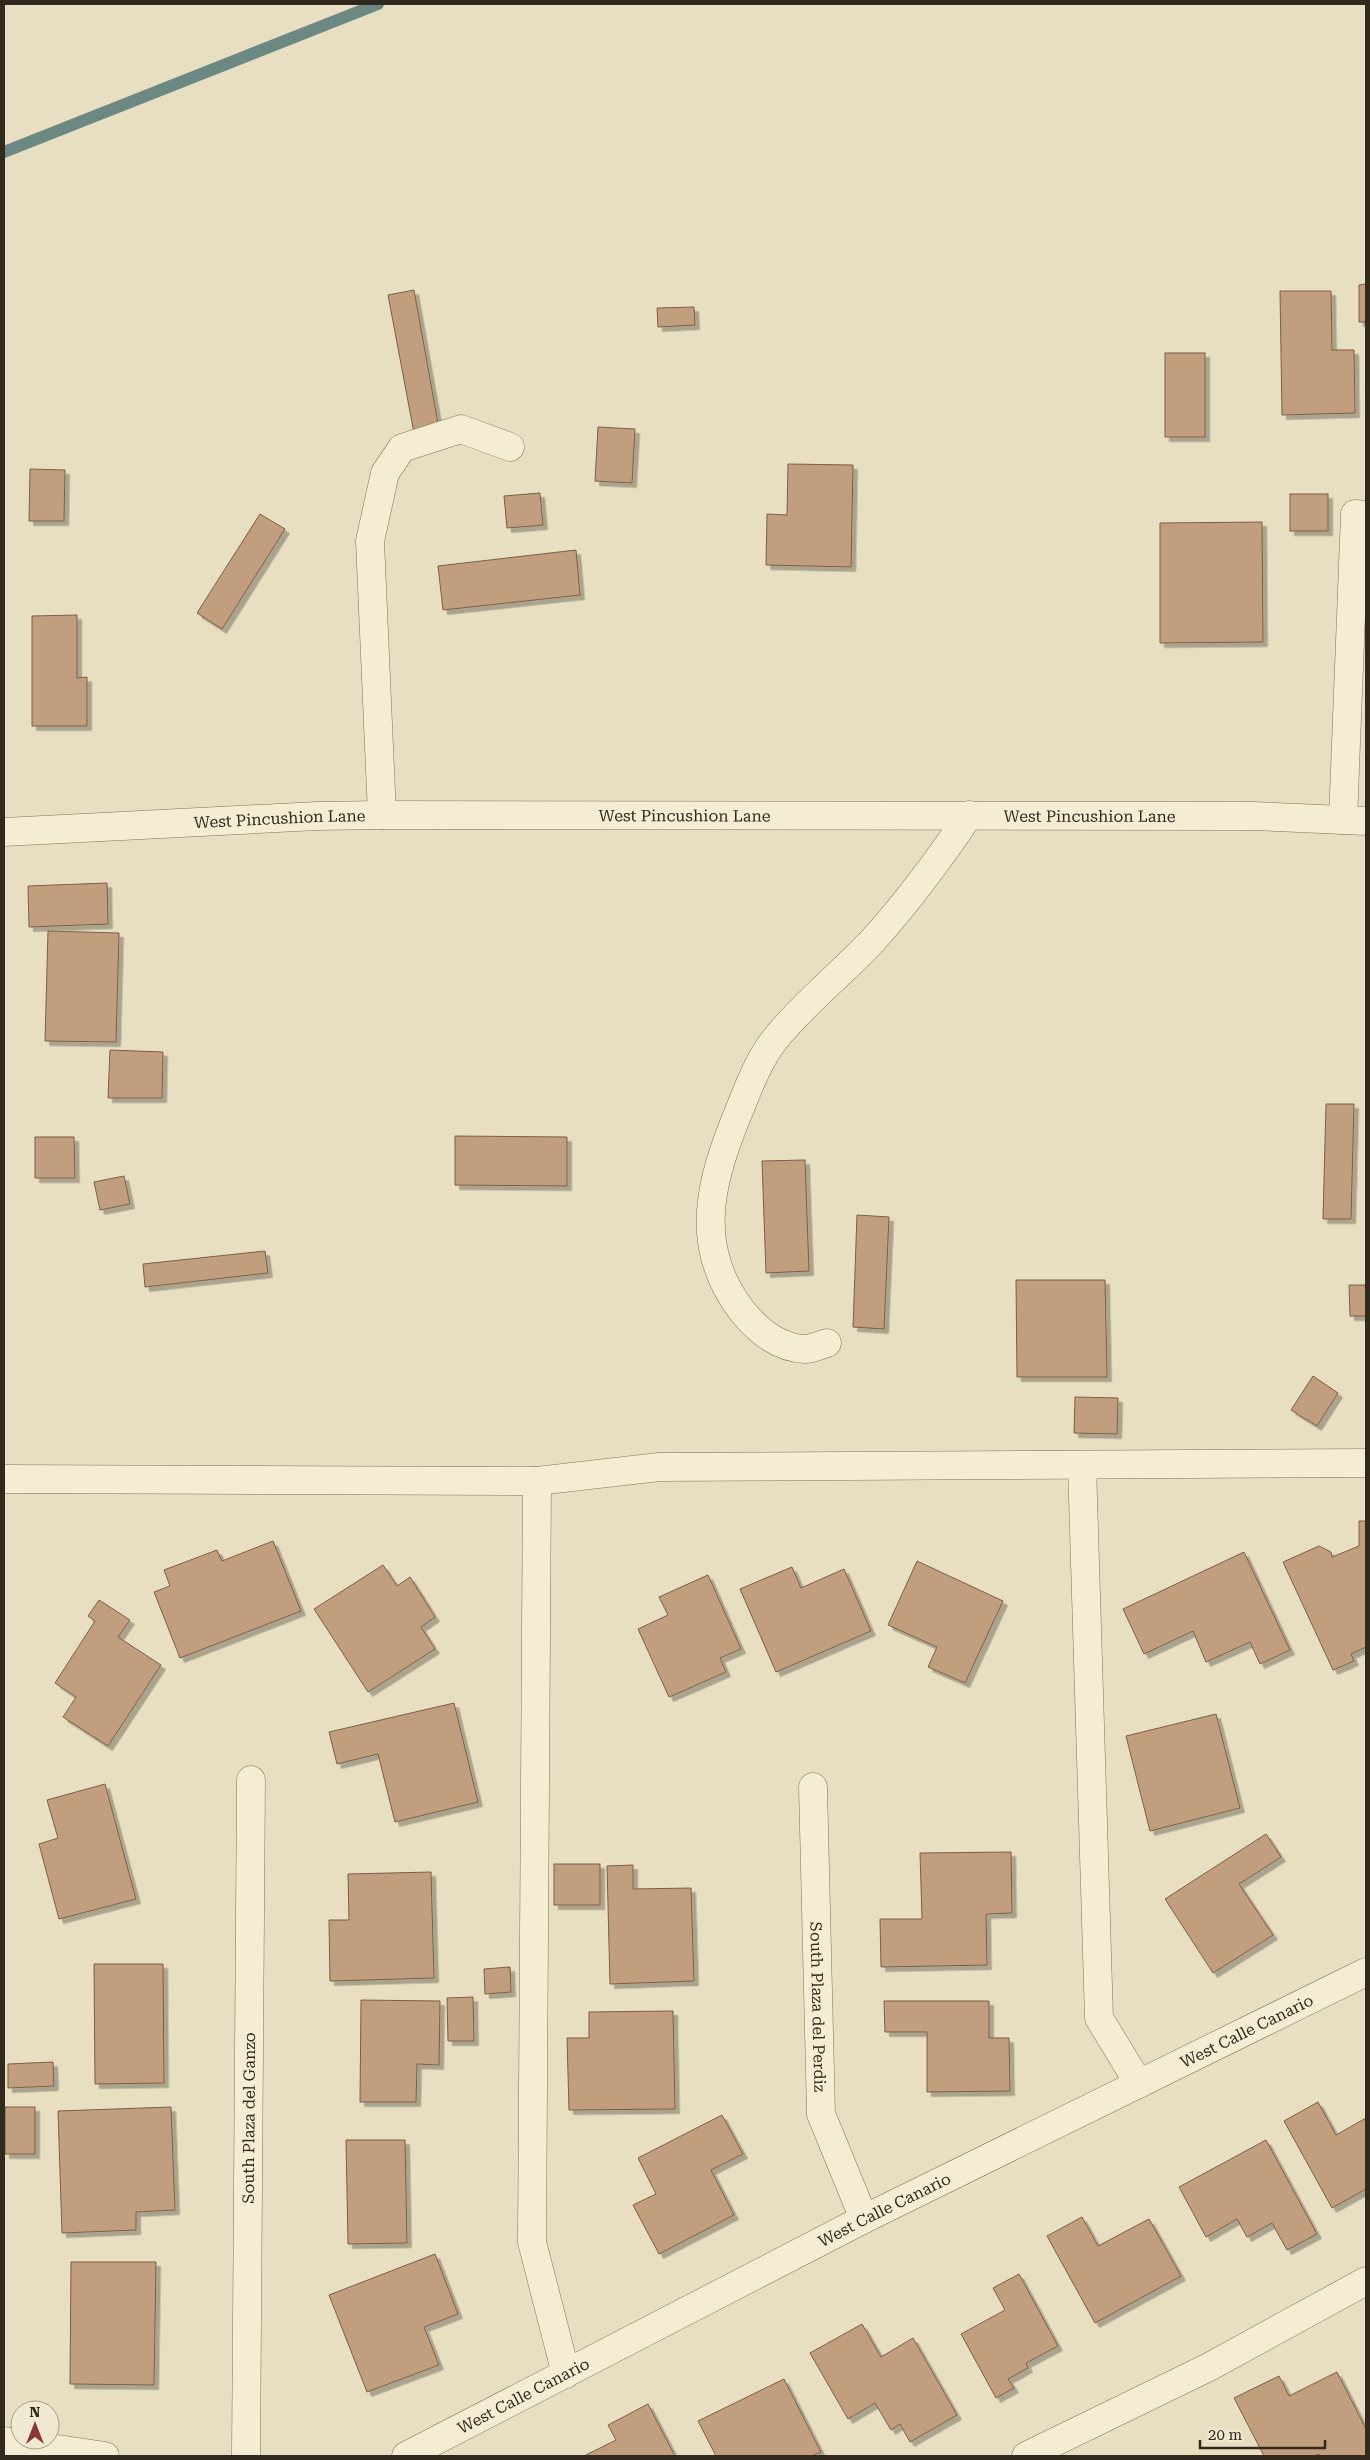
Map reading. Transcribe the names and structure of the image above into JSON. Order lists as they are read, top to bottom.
{
  "streets": {
    "street": [
      "West Pincushion Lane",
      "South Plaza del Perdiz",
      "West Calle Canario",
      "South Plaza del Ganzo"
    ]
  },
  "crossings": [
    ["South Plaza del Perdiz", "West Calle Canario"]
  ],
  "scale_bar": "20 m",
  "north": "top"
}
